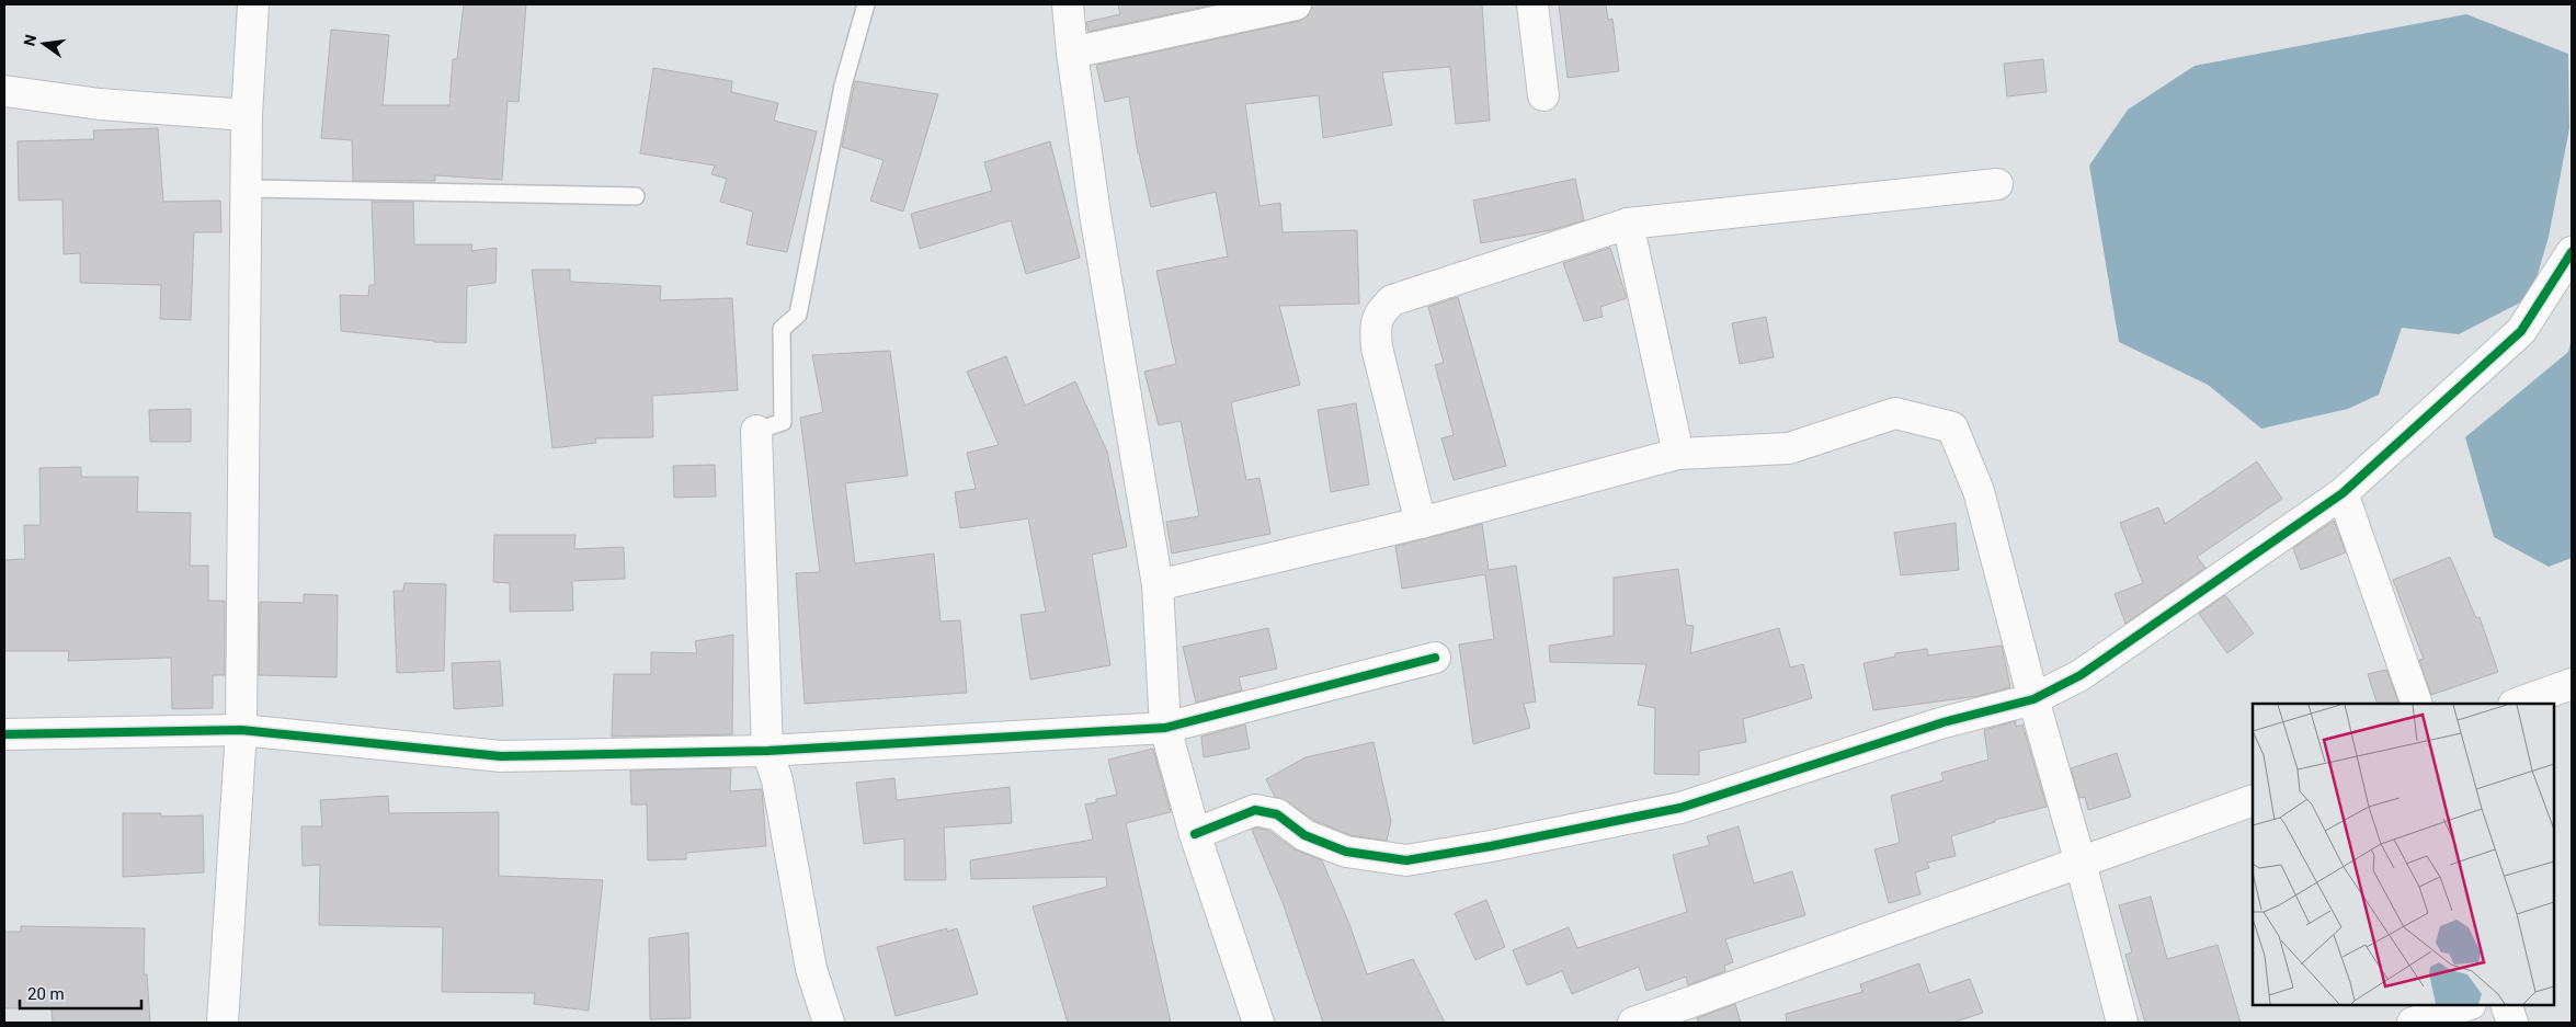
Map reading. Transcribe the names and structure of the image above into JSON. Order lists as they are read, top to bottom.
{
  "scale_bar": "20 m",
  "north": "left"
}
